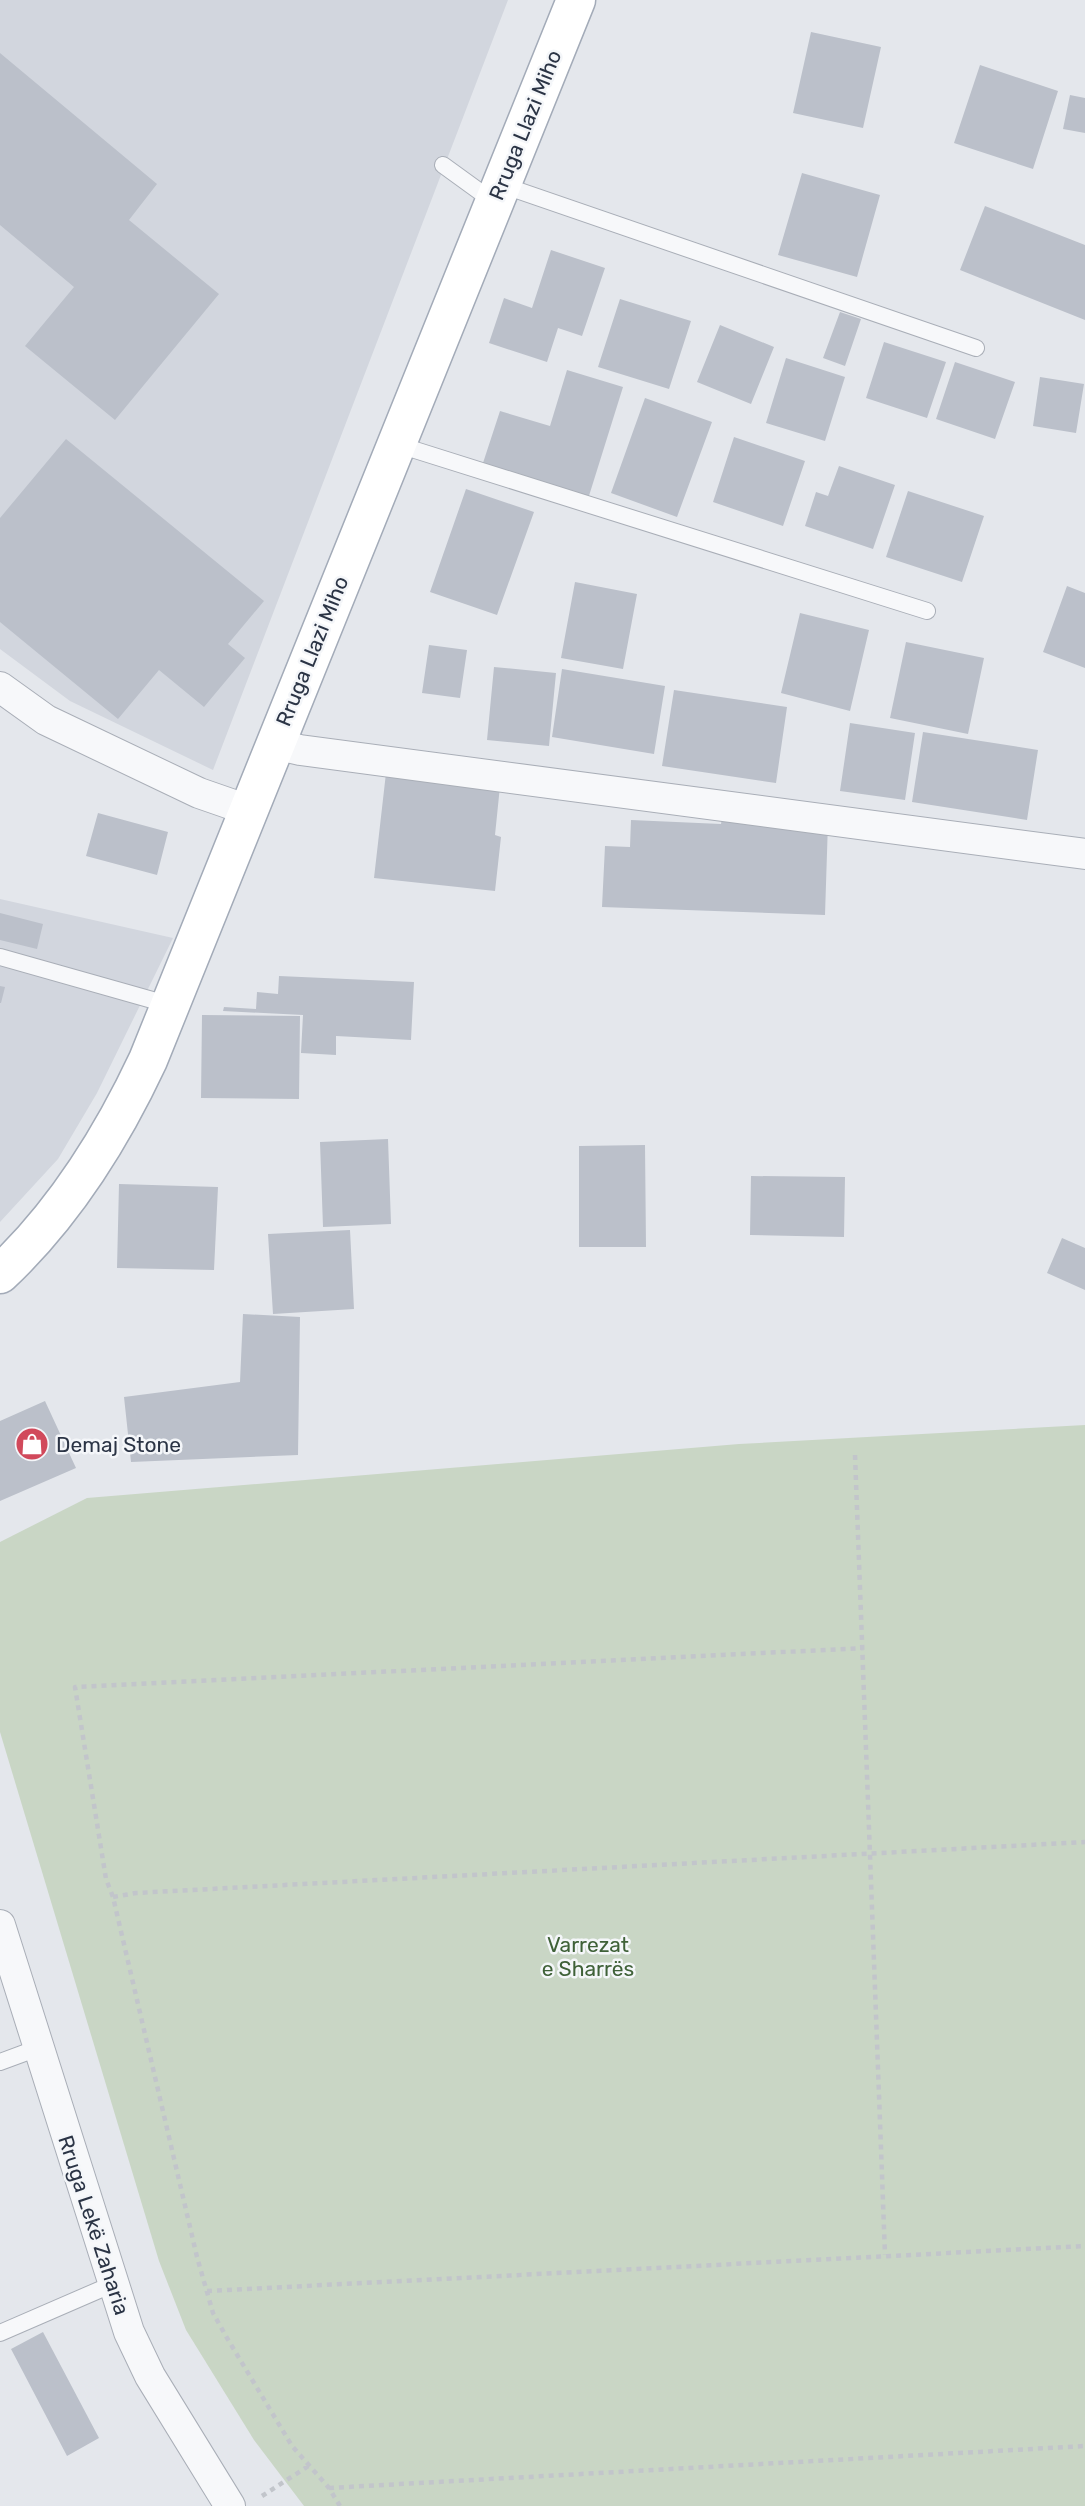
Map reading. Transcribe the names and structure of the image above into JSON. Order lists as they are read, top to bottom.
{
  "streets": {
    "main road": ["Rruga Llazi Miho"],
    "street": ["Rruga Lekë Zaharia"]
  },
  "parks": ["Varrezat e Sharrës"],
  "places": {
    "shop": ["Demaj Stone"]
  }
}
